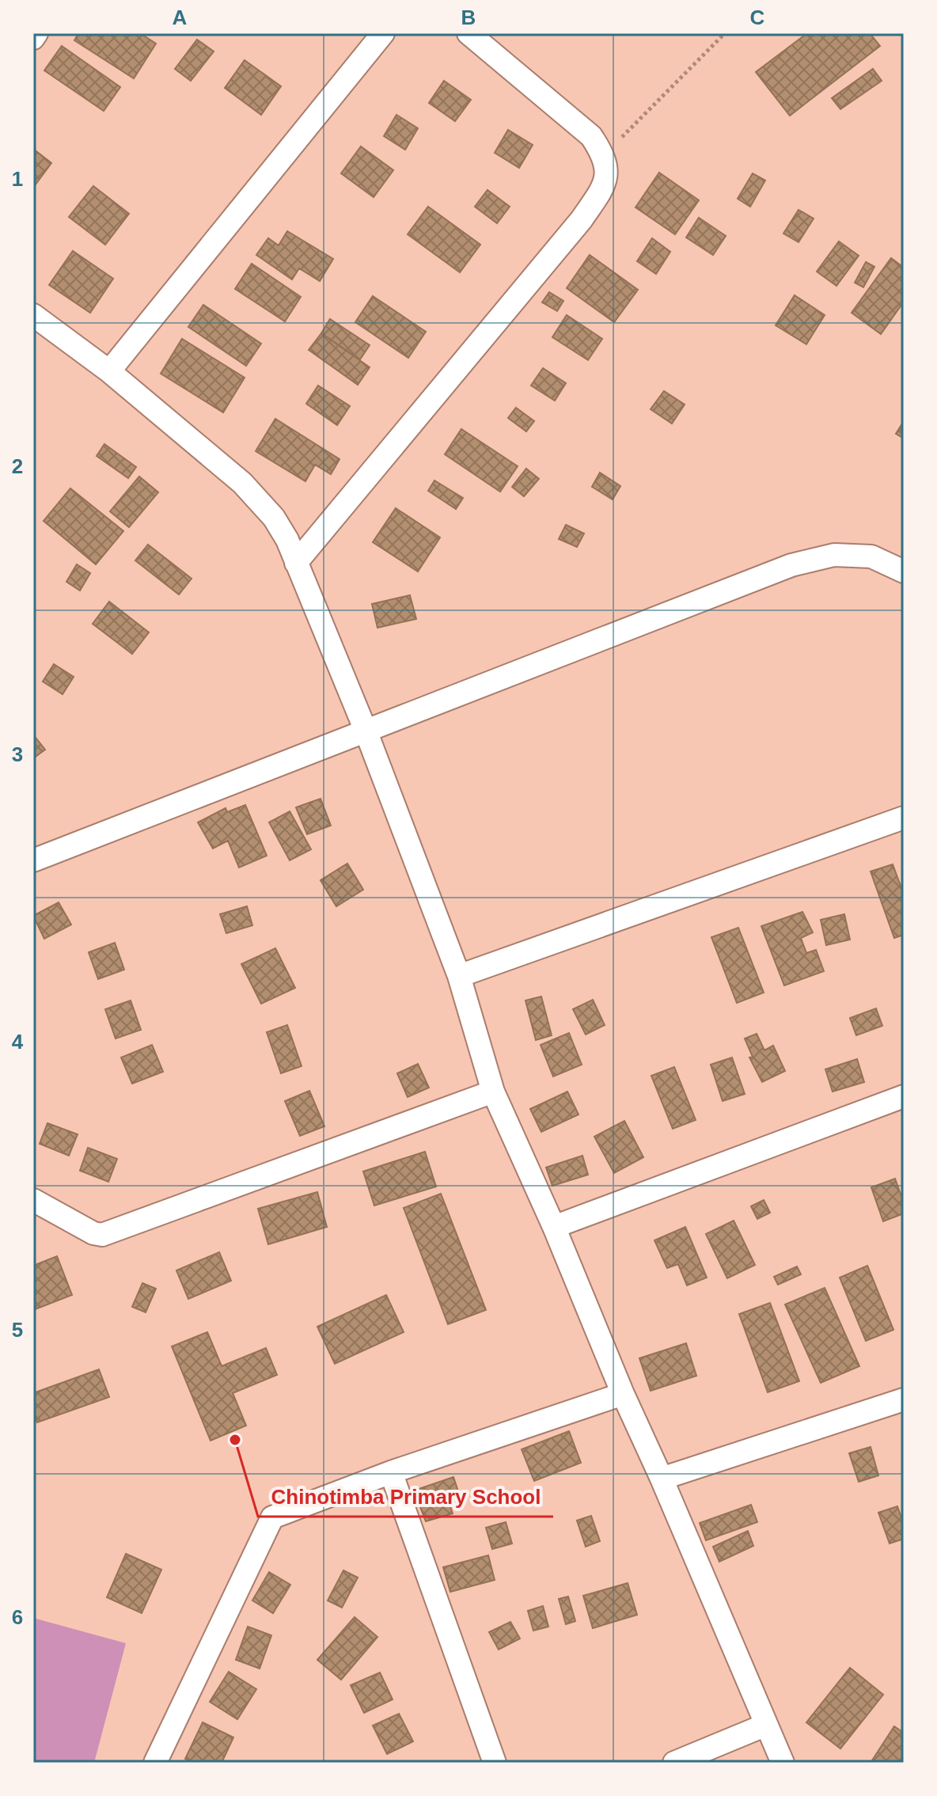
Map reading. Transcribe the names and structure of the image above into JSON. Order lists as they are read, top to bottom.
{
  "places": ["Chinotimba Primary School"],
  "grid": {
    "columns": ["A", "B", "C"],
    "rows": [
      "1",
      "2",
      "3",
      "4",
      "5",
      "6"
    ]
  }
}
